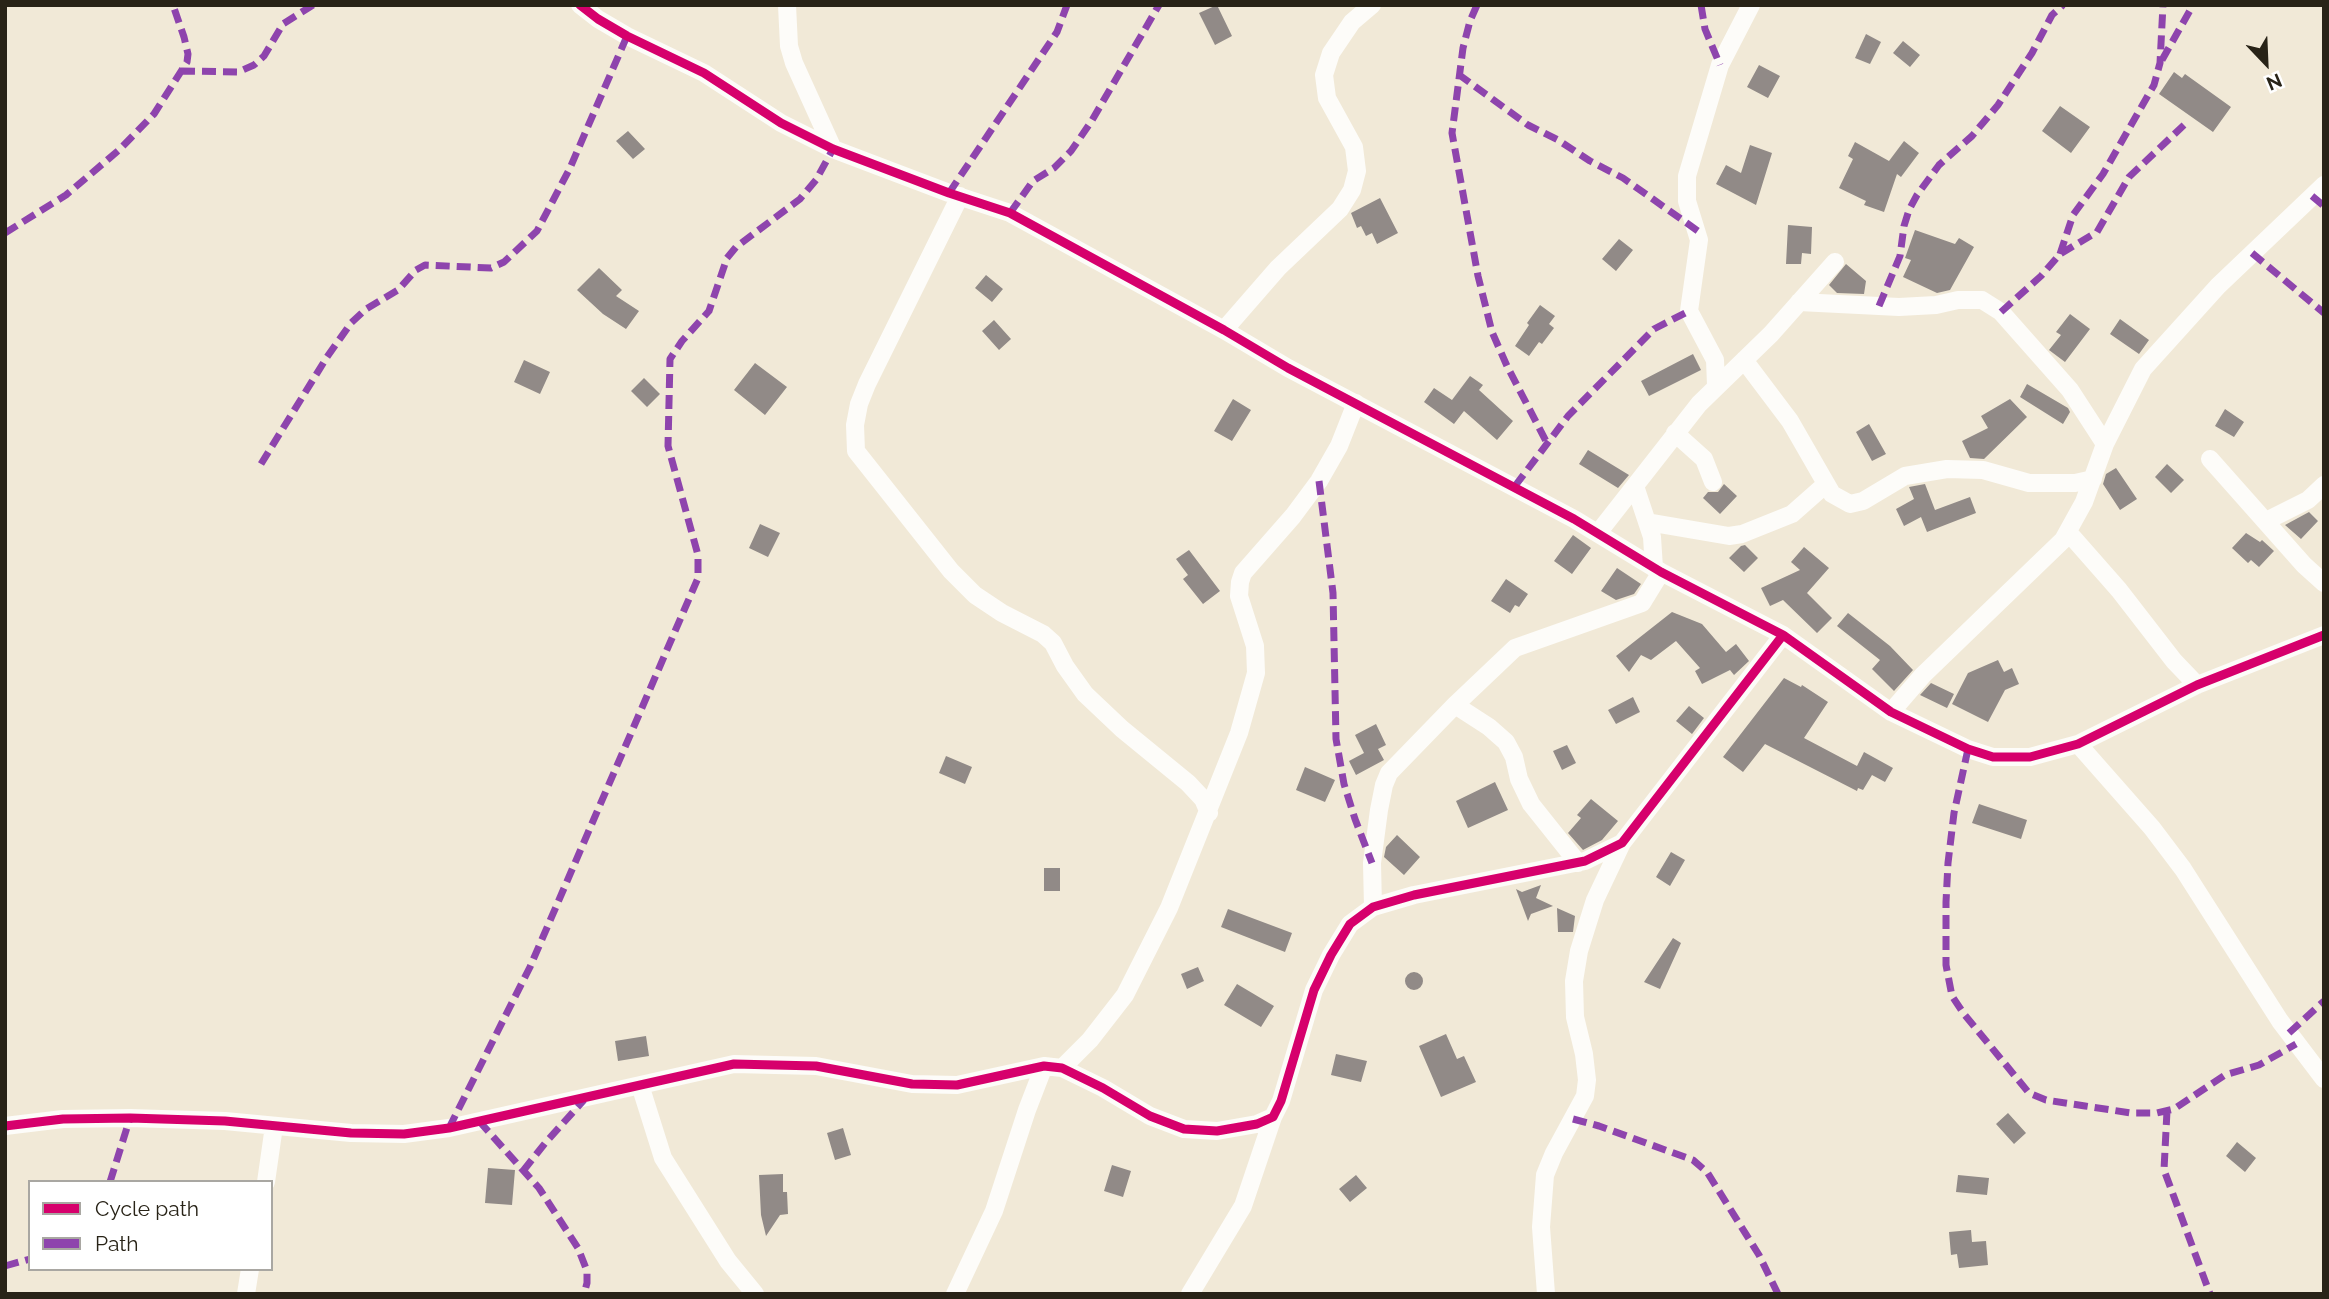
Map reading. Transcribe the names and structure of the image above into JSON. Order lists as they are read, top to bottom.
{
  "legend": ["Cycle path", "Path"],
  "north": "bottom right"
}
